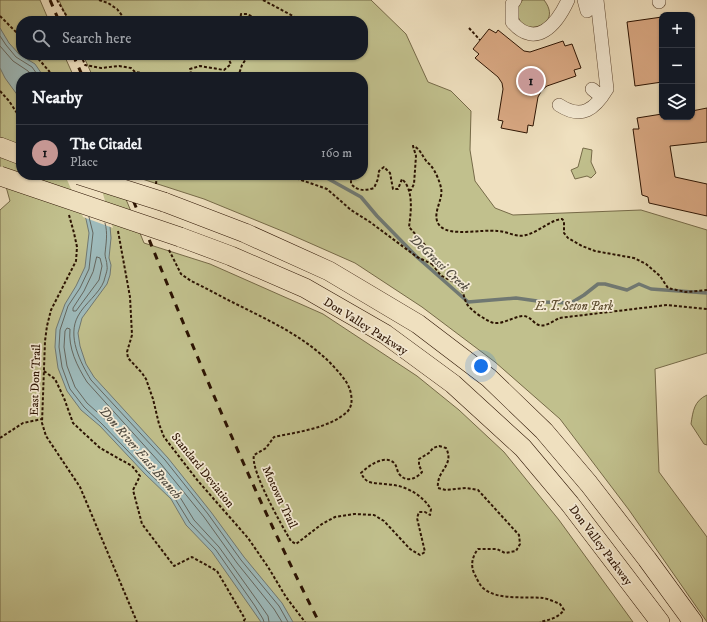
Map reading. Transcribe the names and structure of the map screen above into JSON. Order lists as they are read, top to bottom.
{
  "streets": {
    "highway": ["Don Valley Parkway"],
    "path": ["East Don Trail", "Standard Deviation", "Motown Trail"]
  },
  "crossings": [
    ["Don Valley Parkway", "Motown Trail"]
  ],
  "water": ["DeGrassi Creek", "Don River East Branch"],
  "parks": ["E. T. Seton Park"],
  "page": {
    "map_buttons": ["+", "−"],
    "search": "Search here",
    "pins": "1",
    "heading": "Nearby",
    "list": [
      {
        "mark": "1",
        "name": "The Citadel",
        "note": "Place",
        "value": "160 m"
      }
    ]
  }
}
